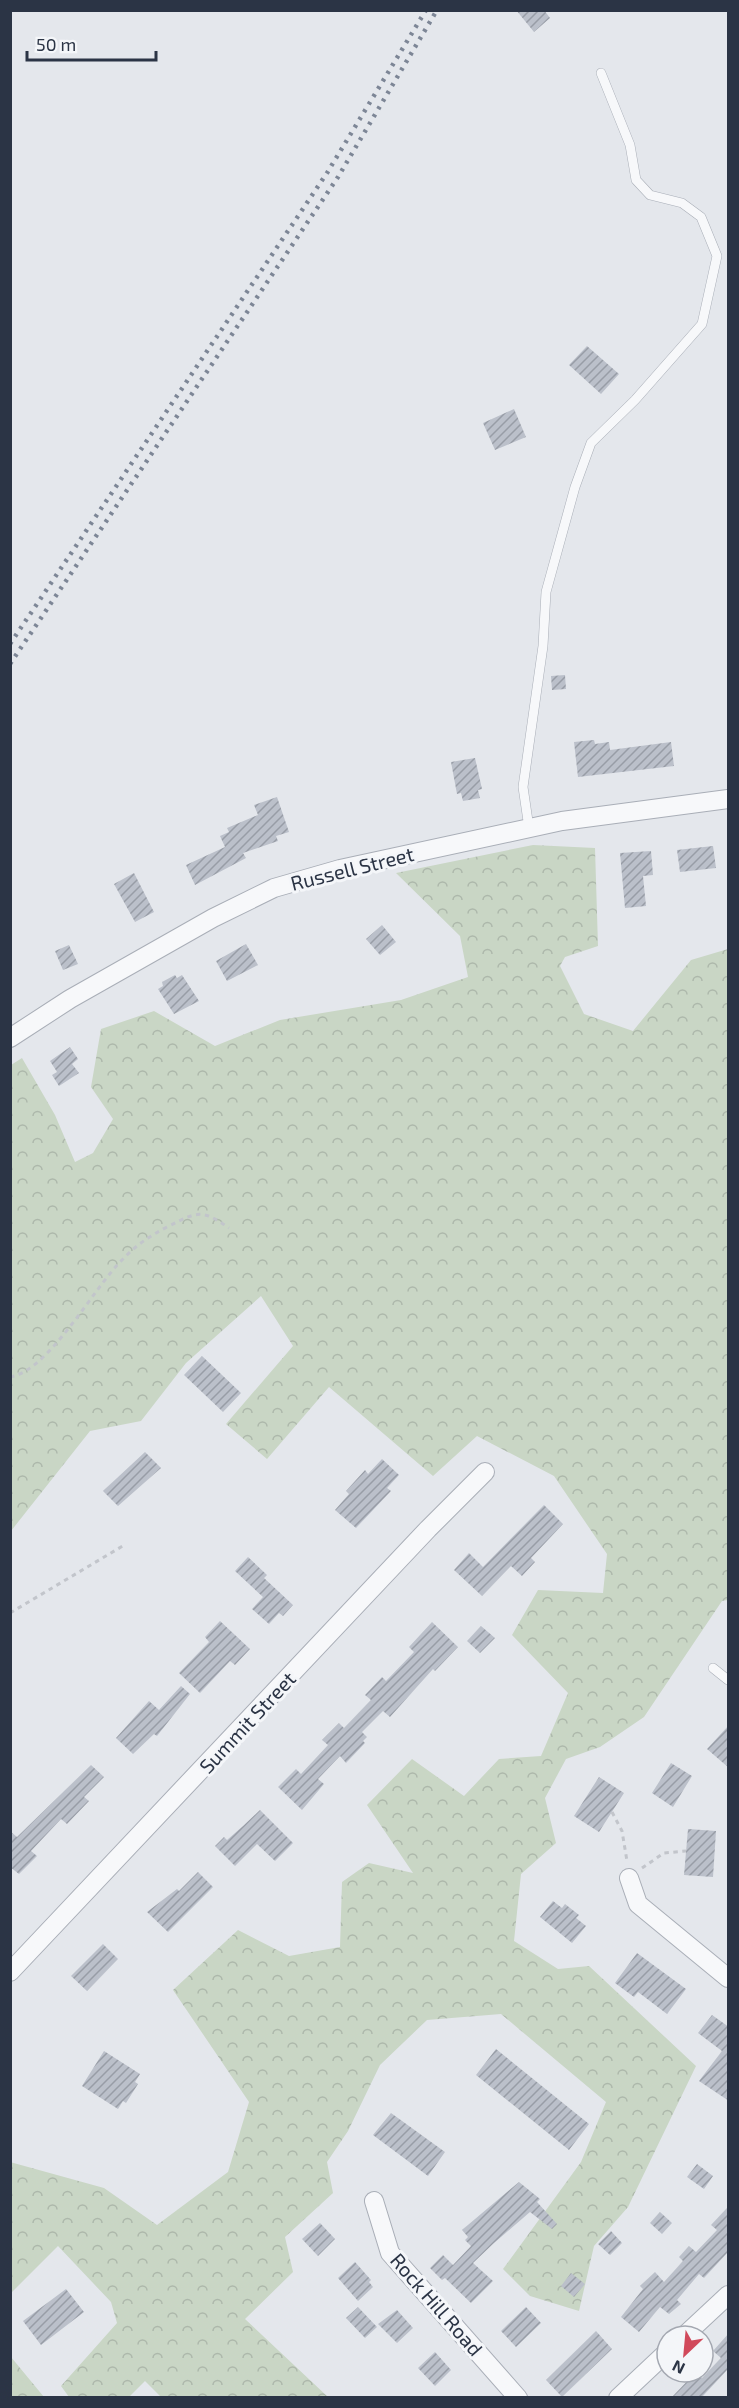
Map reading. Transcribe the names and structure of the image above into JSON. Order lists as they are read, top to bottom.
{
  "streets": {
    "street": ["Russell Street", "Summit Street", "Rock Hill Road"]
  },
  "scale_bar": "50 m",
  "north": "bottom left"
}
